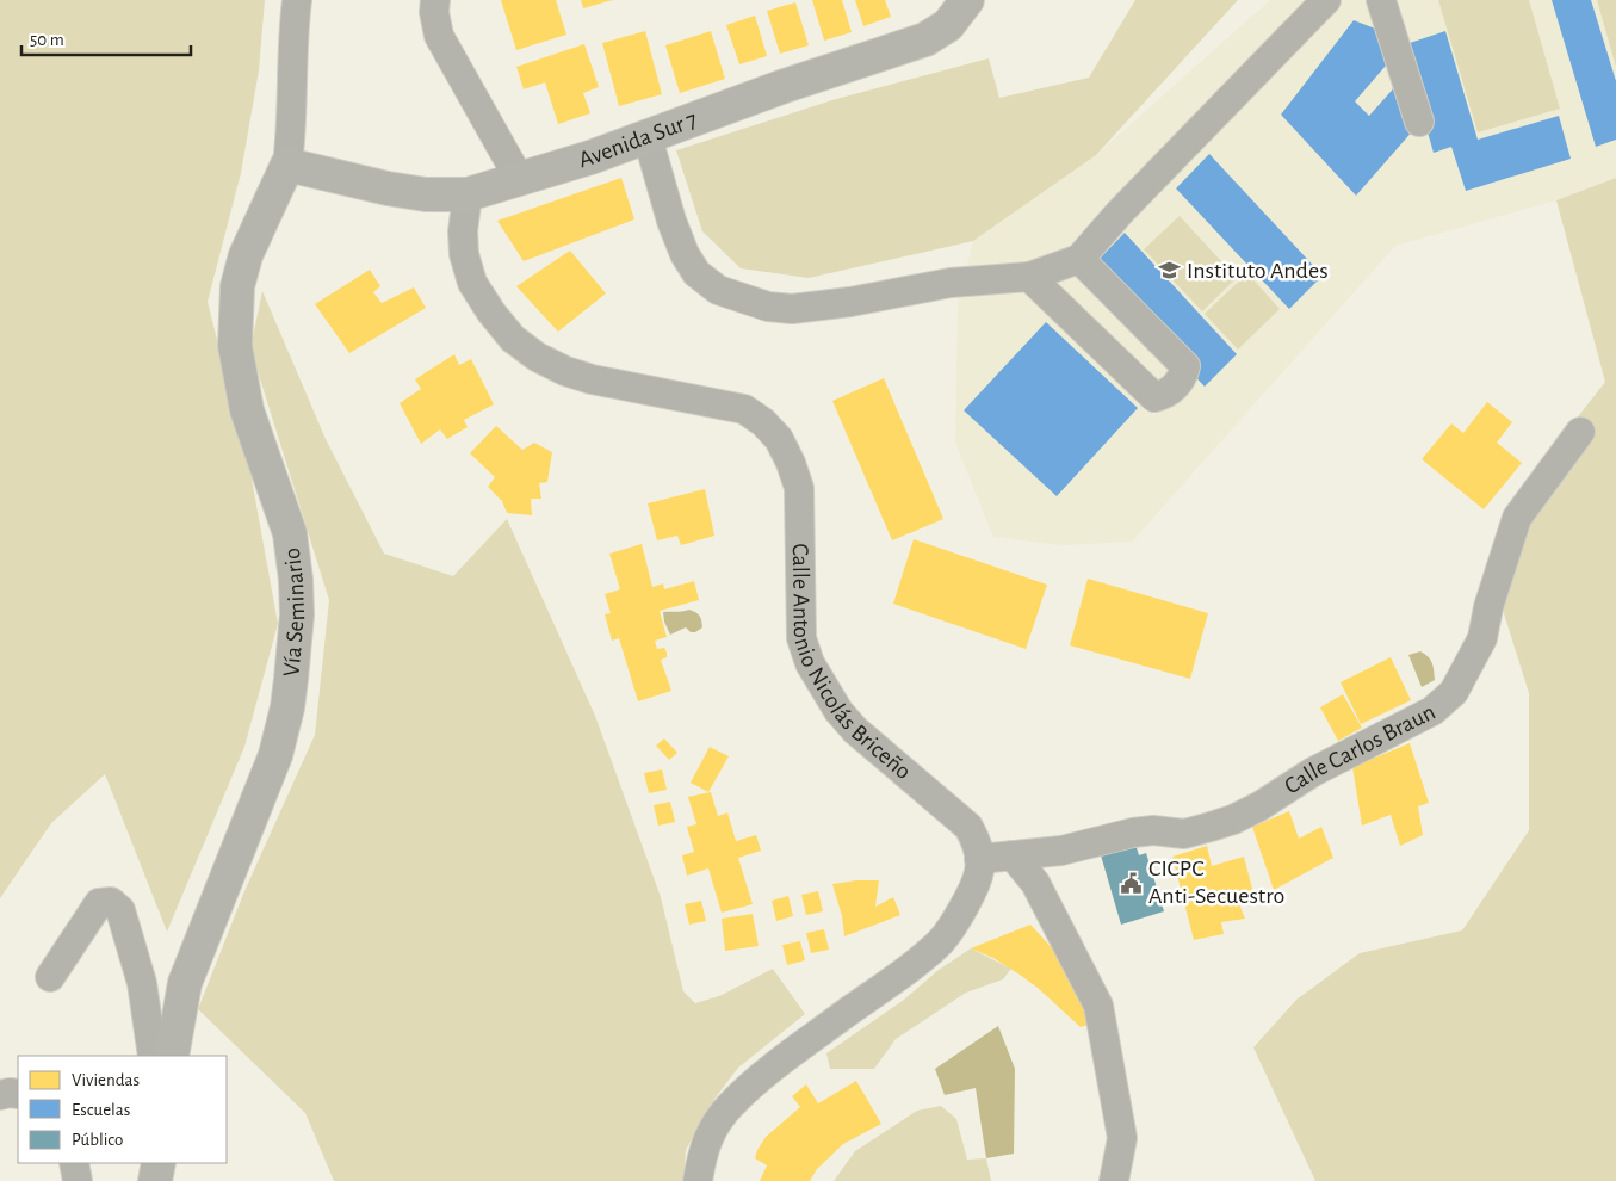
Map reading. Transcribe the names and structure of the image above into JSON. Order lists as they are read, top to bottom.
{
  "streets": {
    "main road": ["Avenida Sur 7", "Vía Seminario"],
    "street": ["Calle Antonio Nicolás Briceño", "Calle Carlos Braun"]
  },
  "crossings": [
    ["Avenida Sur 7", "Vía Seminario"],
    ["Avenida Sur 7", "Calle Antonio Nicolás Briceño"],
    ["Calle Antonio Nicolás Briceño", "Calle Carlos Braun"]
  ],
  "places": {
    "school or university": ["Instituto Andes"],
    "public building": ["CICPC Anti-Secuestro"]
  },
  "legend": ["Viviendas", "Escuelas", "Público"],
  "scale_bar": "50 m"
}
